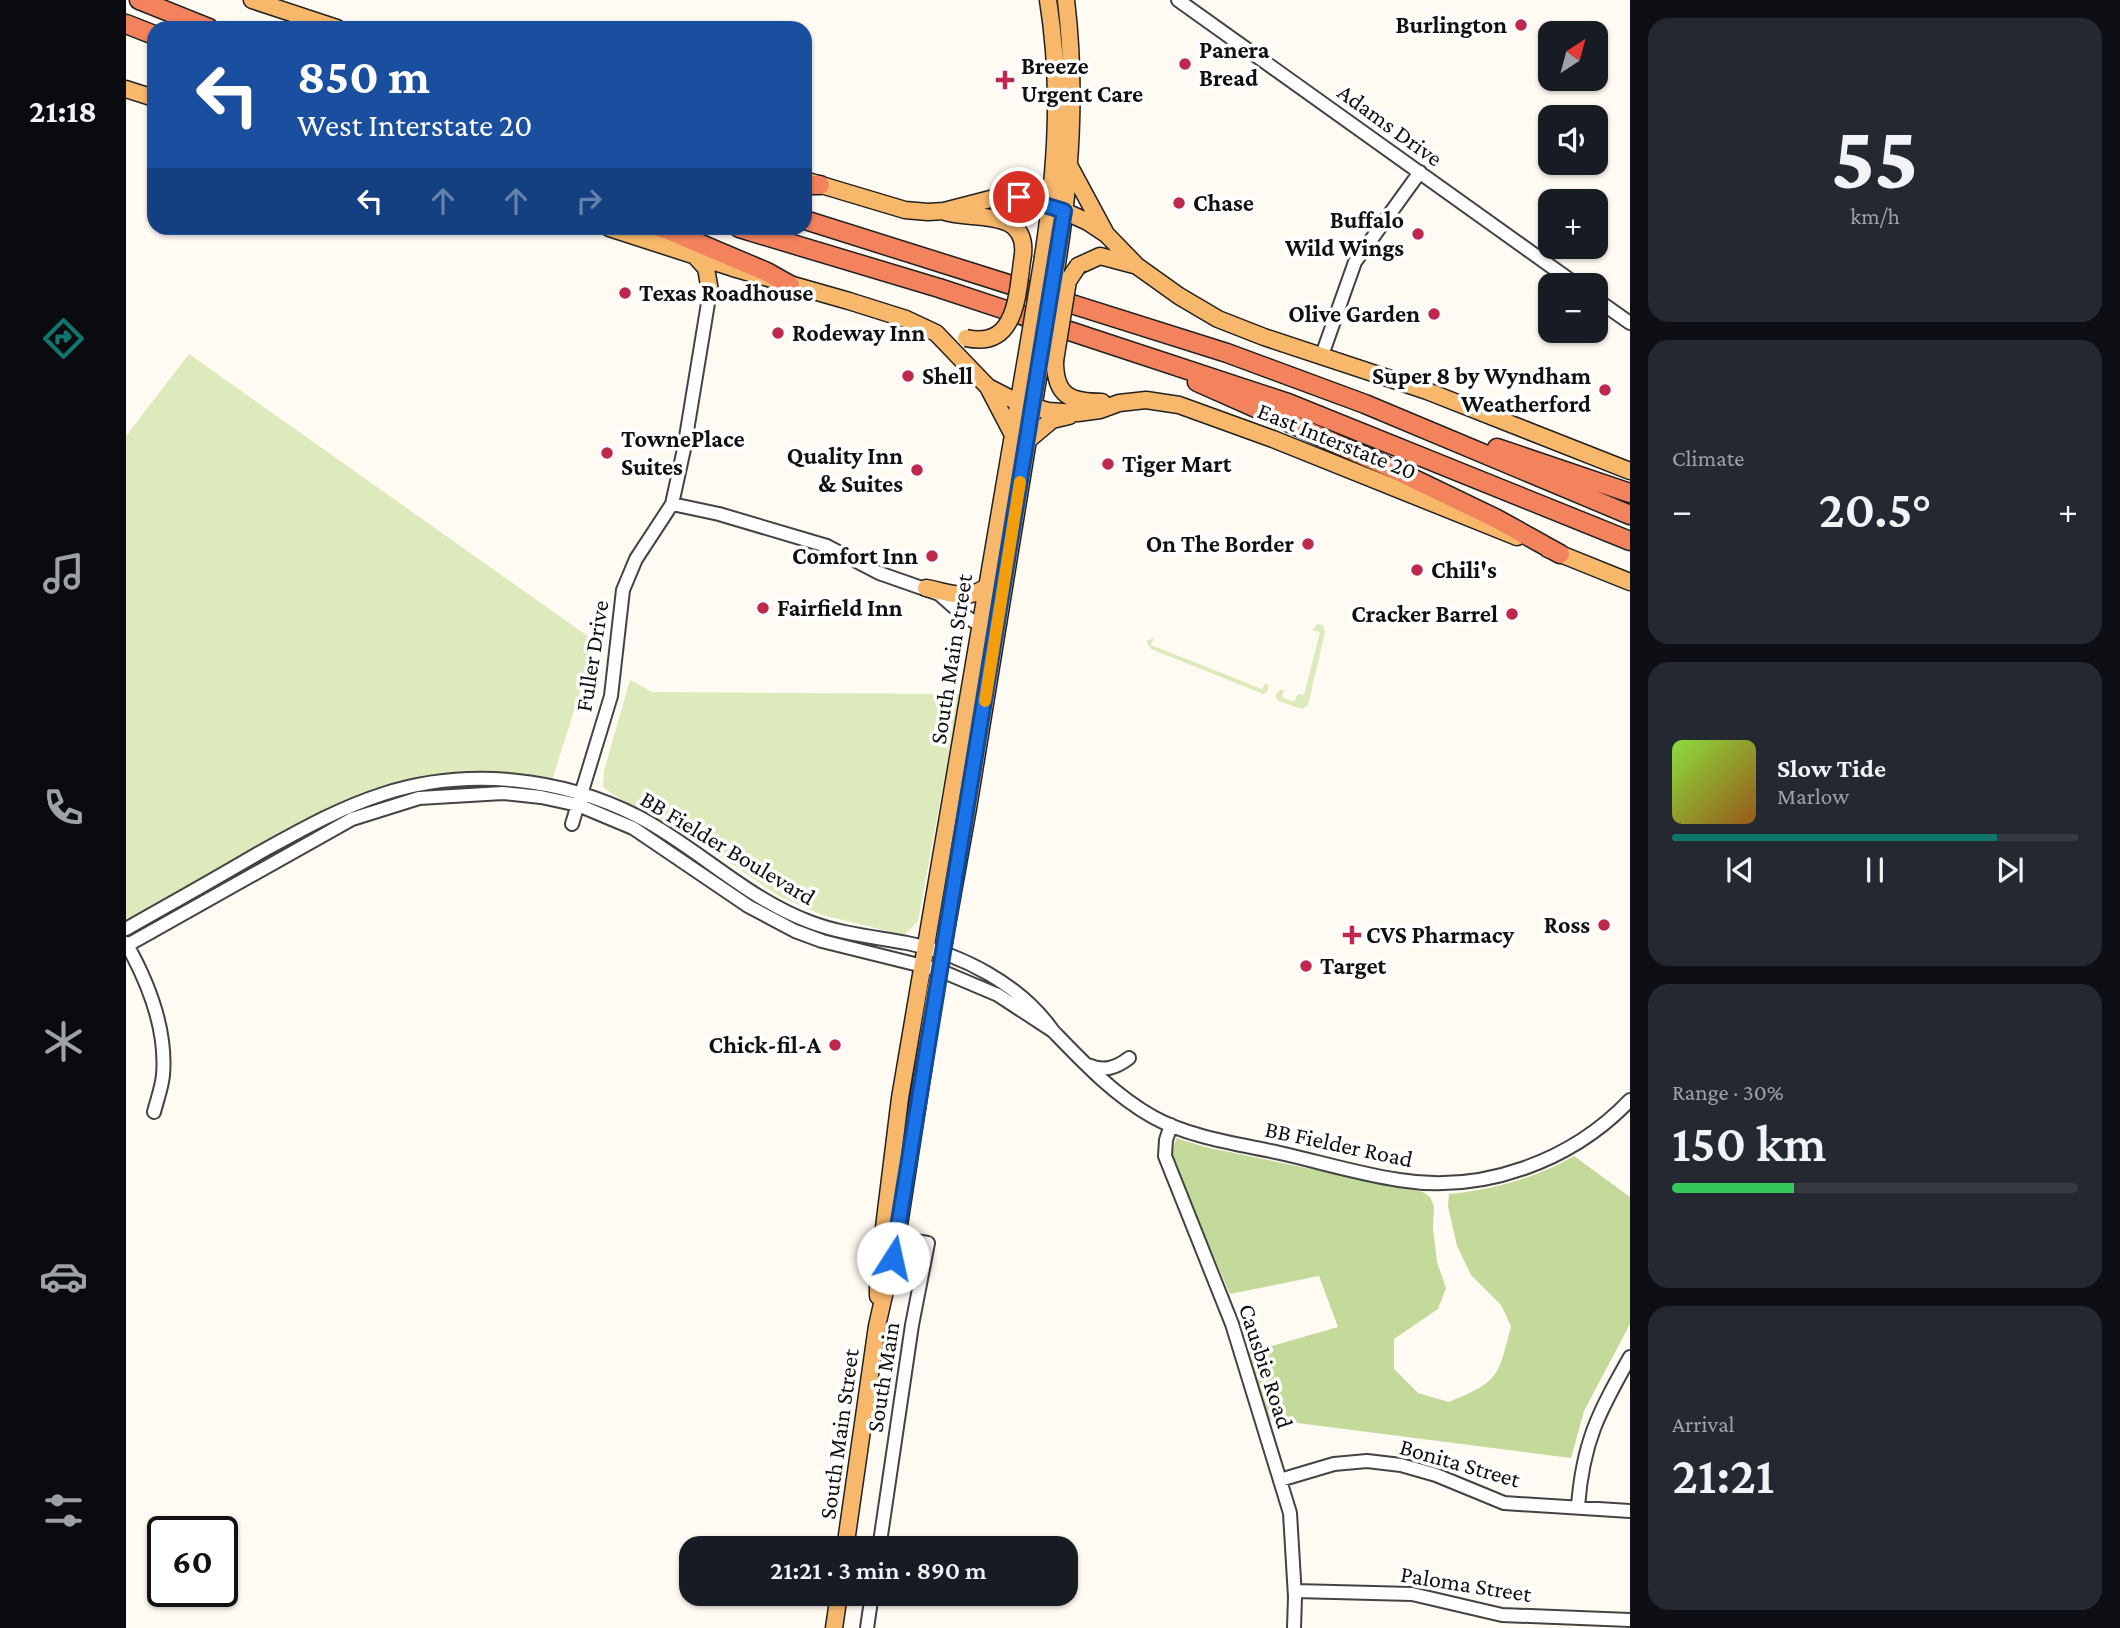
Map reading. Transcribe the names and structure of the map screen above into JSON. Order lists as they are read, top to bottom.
{
  "streets": {
    "main road": ["East Interstate 20", "South Main Street"],
    "street": [
      "Adams Drive",
      "Fuller Drive",
      "BB Fielder Boulevard",
      "BB Fielder Road",
      "Causbie Road",
      "South Main",
      "Bonita Street",
      "Paloma Street"
    ]
  },
  "crossings": [
    ["East Interstate 20", "South Main Street"],
    ["Fuller Drive", "BB Fielder Boulevard"],
    ["South Main Street", "BB Fielder Boulevard"],
    ["South Main Street", "South Main"],
    ["BB Fielder Boulevard", "BB Fielder Road"],
    ["BB Fielder Road", "Causbie Road"],
    ["Causbie Road", "Bonita Street"],
    ["Causbie Road", "Paloma Street"]
  ],
  "places": {
    "other": [
      "Burlington",
      "Panera Bread",
      "Chase",
      "Buffalo Wild Wings",
      "Texas Roadhouse",
      "Olive Garden",
      "Rodeway Inn",
      "Shell",
      "Super 8 by Wyndham Weatherford",
      "TownePlace Suites",
      "Tiger Mart",
      "Quality Inn & Suites",
      "On The Border",
      "Comfort Inn",
      "Chili's",
      "Fairfield Inn",
      "Cracker Barrel",
      "Ross",
      "Target",
      "Chick-fil-A"
    ],
    "health": ["Breeze Urgent Care", "CVS Pharmacy"]
  },
  "north": "top right",
  "page": {
    "tabs": "21:18",
    "tile": [
      ["55", "km/h"],
      "Climate",
      ["Range · 30%", "150 km"],
      ["Arrival", "21:21"]
    ],
    "map_buttons": ["+", "−"],
    "turn": ["850 m", "West Interstate 20"],
    "heat": ["−", "20.5°", "+"],
    "song": ["Slow Tide", "Marlow"],
    "limit": "60",
    "trip": "21:21 · 3 min · 890 m"
  }
}
